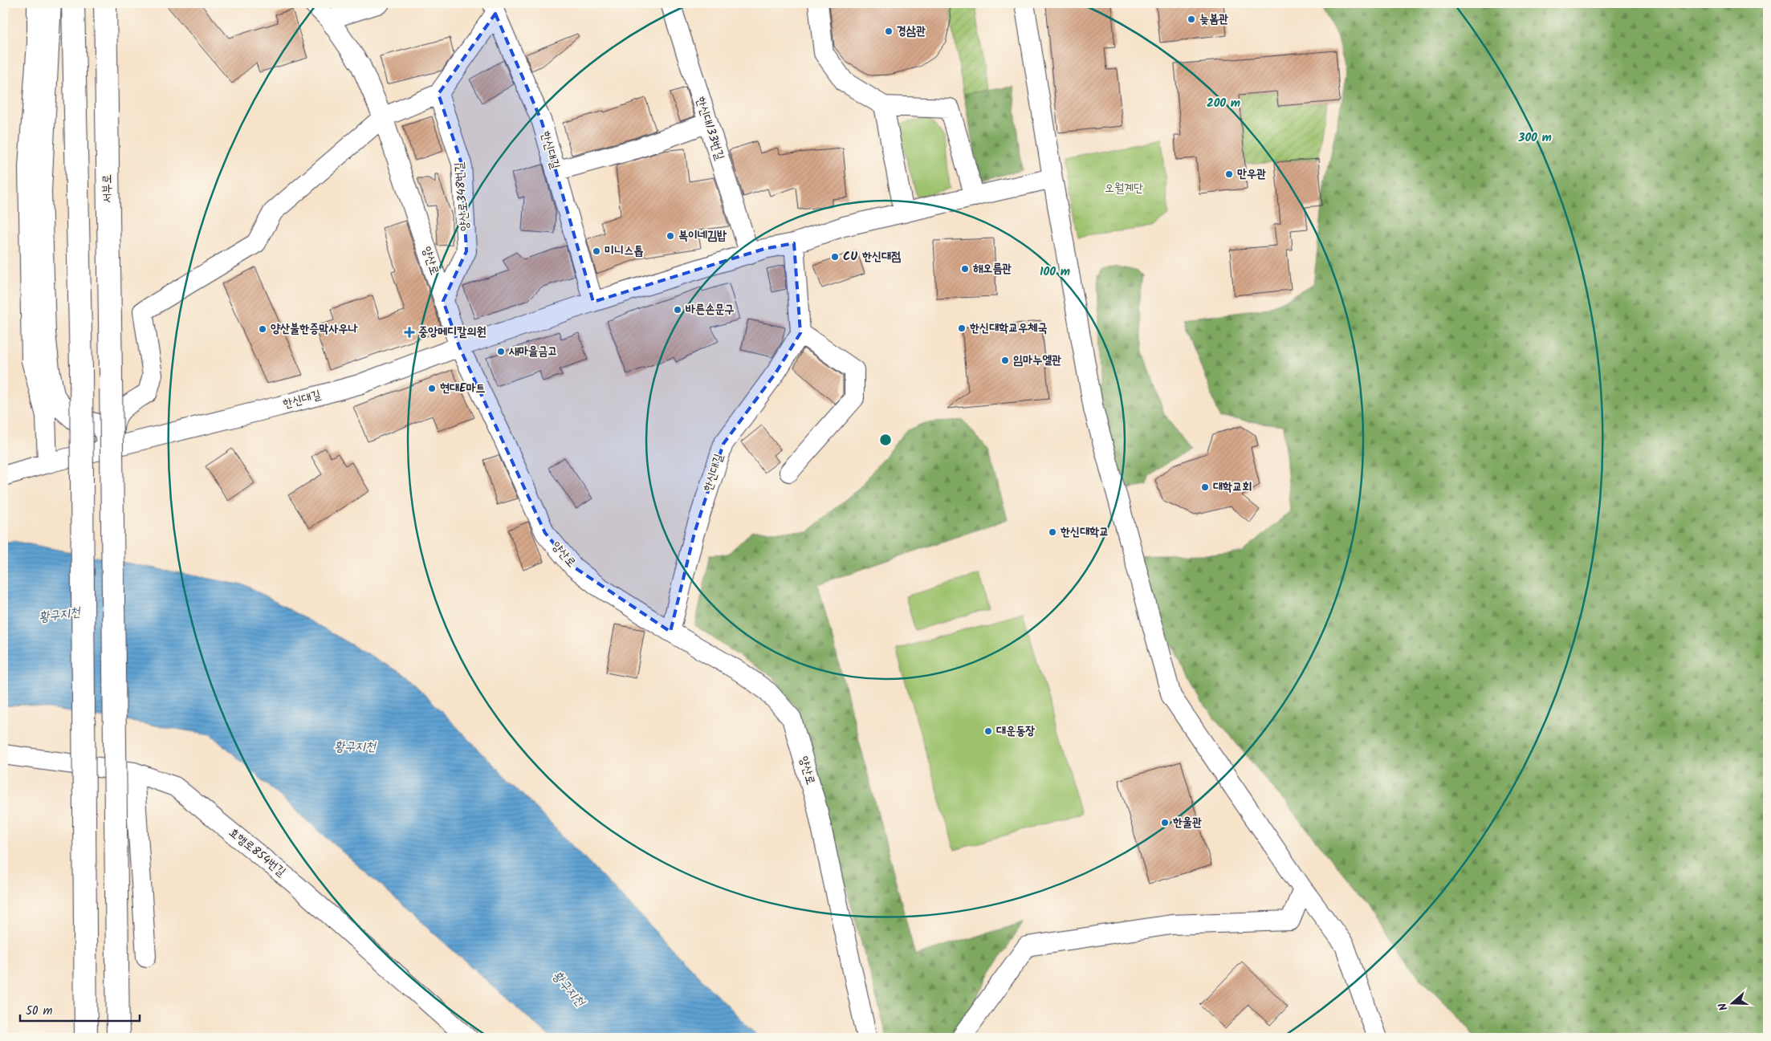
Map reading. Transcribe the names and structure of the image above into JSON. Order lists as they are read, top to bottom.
{
  "streets": {
    "main road": ["서부로"],
    "street": [
      "한신대133번길",
      "한신대길",
      "양산로348번길",
      "양산로",
      "효행로854번길"
    ]
  },
  "crossings": [
    ["한신대133번길", "한신대길"],
    ["한신대길", "양산로"],
    ["양산로348번길", "양산로"]
  ],
  "water": ["황구지천"],
  "parks": ["오월계단"],
  "places": {
    "other": [
      "늦봄관",
      "경삼관",
      "만우관",
      "복이네김밥",
      "미니스톱",
      "CU 한신대점",
      "해오름관",
      "바른손문구",
      "한신대학교우체국",
      "양산불한증막사우나",
      "새마을금고",
      "임마누엘관",
      "현대E마트",
      "대학교회",
      "한신대학교",
      "대운동장",
      "한울관"
    ],
    "health": ["중앙메디칼의원"]
  },
  "scale_bar": "50 m",
  "north": "left",
  "rings": ["200 m", "300 m", "100 m"]
}
